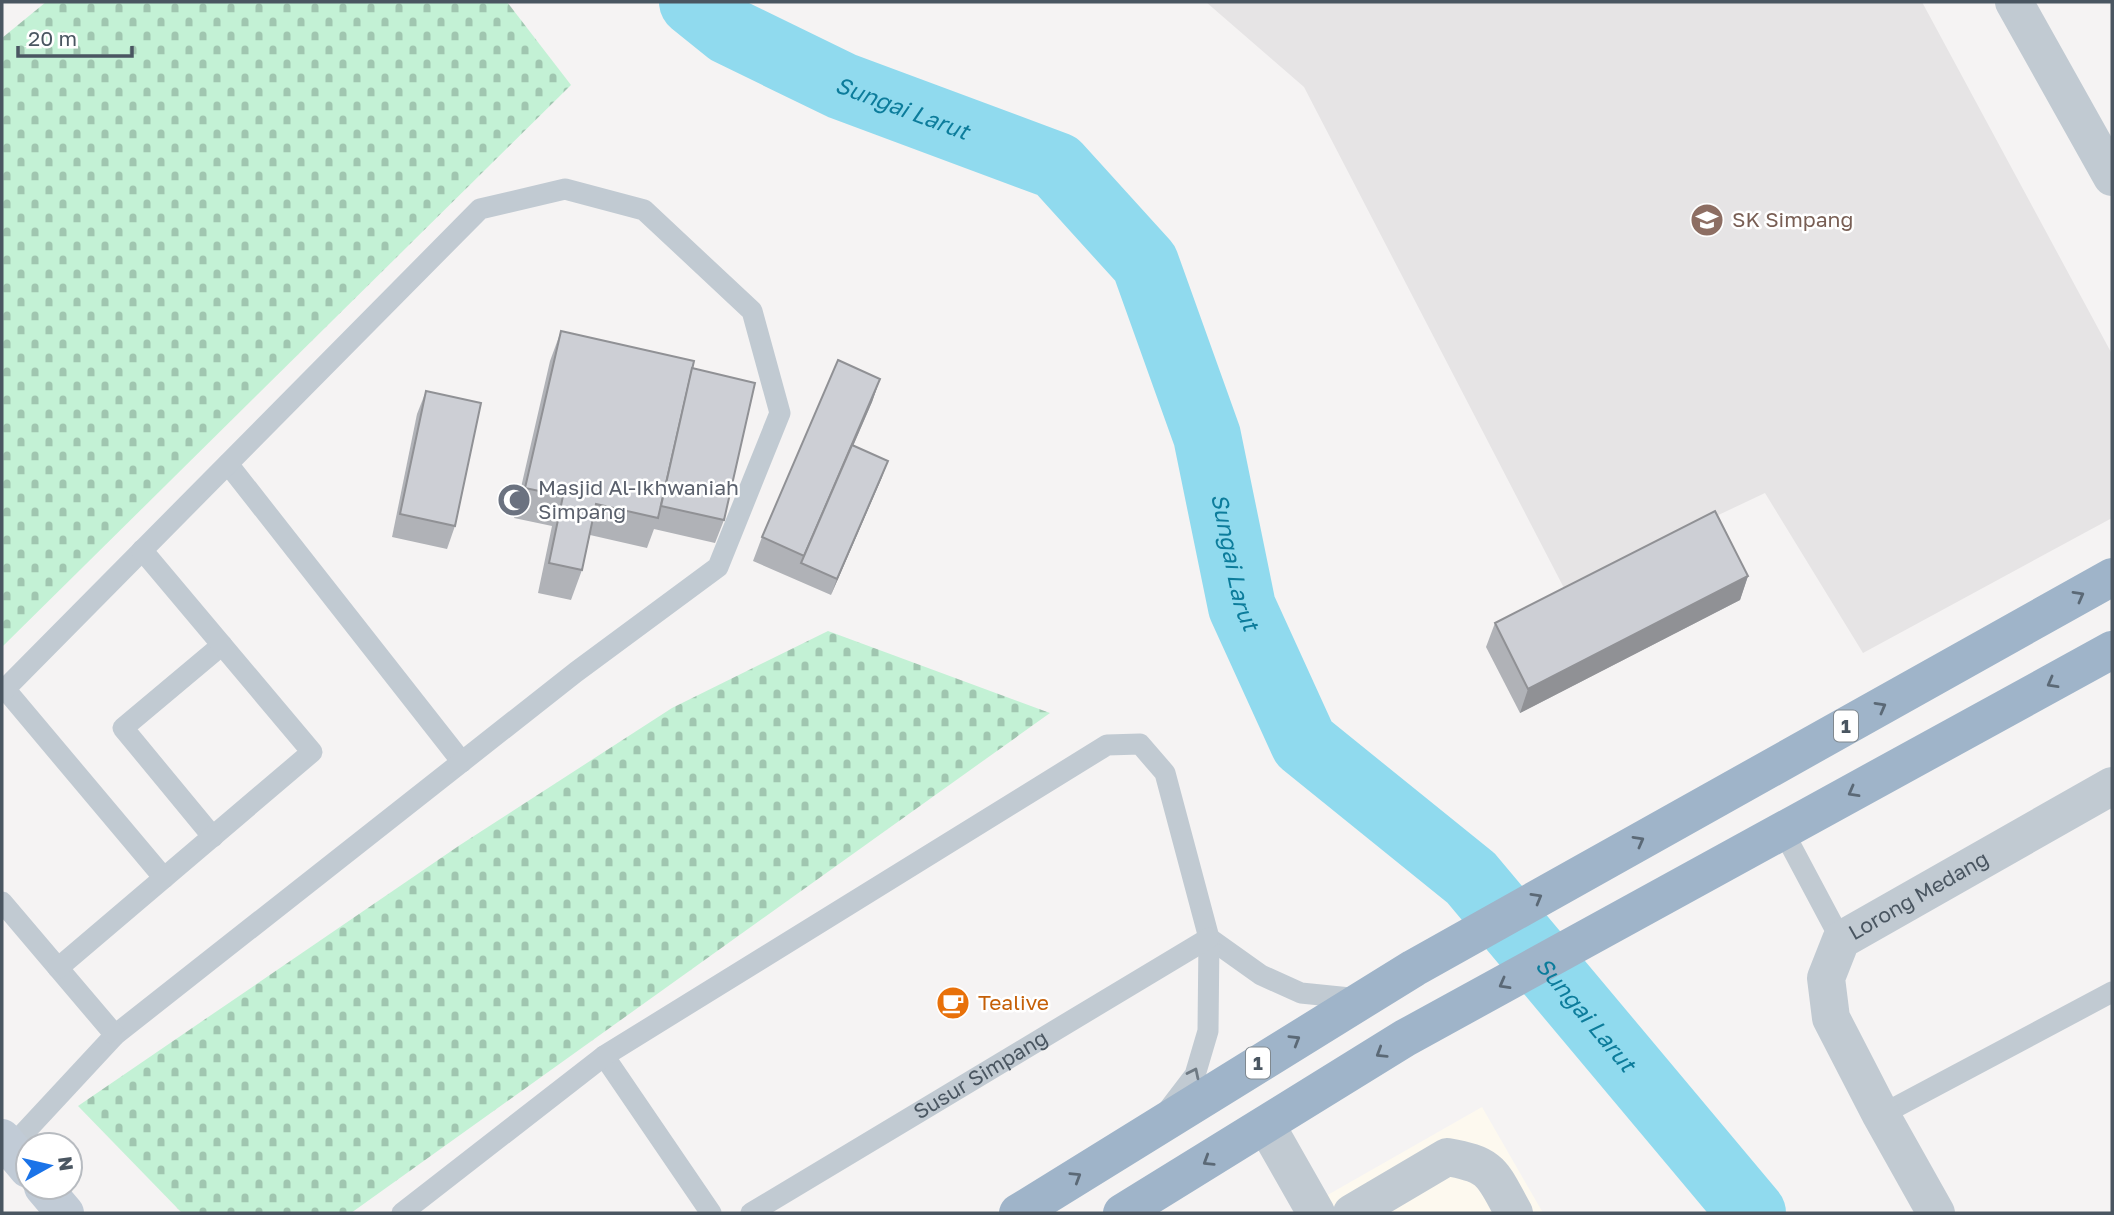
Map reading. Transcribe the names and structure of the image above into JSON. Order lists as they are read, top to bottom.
{
  "streets": {
    "highway": ["1"],
    "street": ["Lorong Medang"],
    "lane": ["Susur Simpang"]
  },
  "water": ["Sungai Larut"],
  "places": {
    "school or university": ["SK Simpang"],
    "mosque": ["Masjid Al-Ikhwaniah Simpang"],
    "cafe": ["Tealive"]
  },
  "scale_bar": "20 m",
  "north": "right"
}
